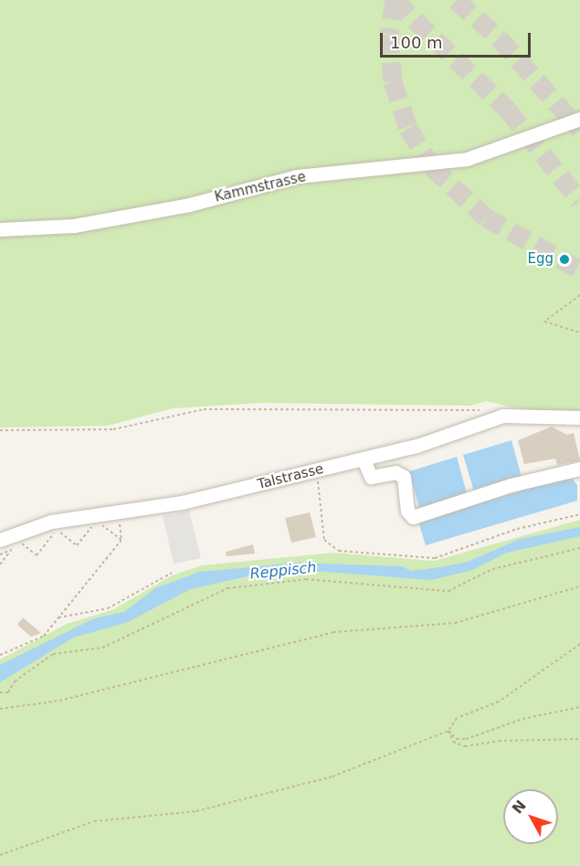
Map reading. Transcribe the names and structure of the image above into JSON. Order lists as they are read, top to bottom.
{
  "streets": {
    "street": ["Kammstrasse", "Talstrasse"]
  },
  "water": ["Reppisch"],
  "places": ["Egg"],
  "scale_bar": "100 m",
  "north": "top left"
}
